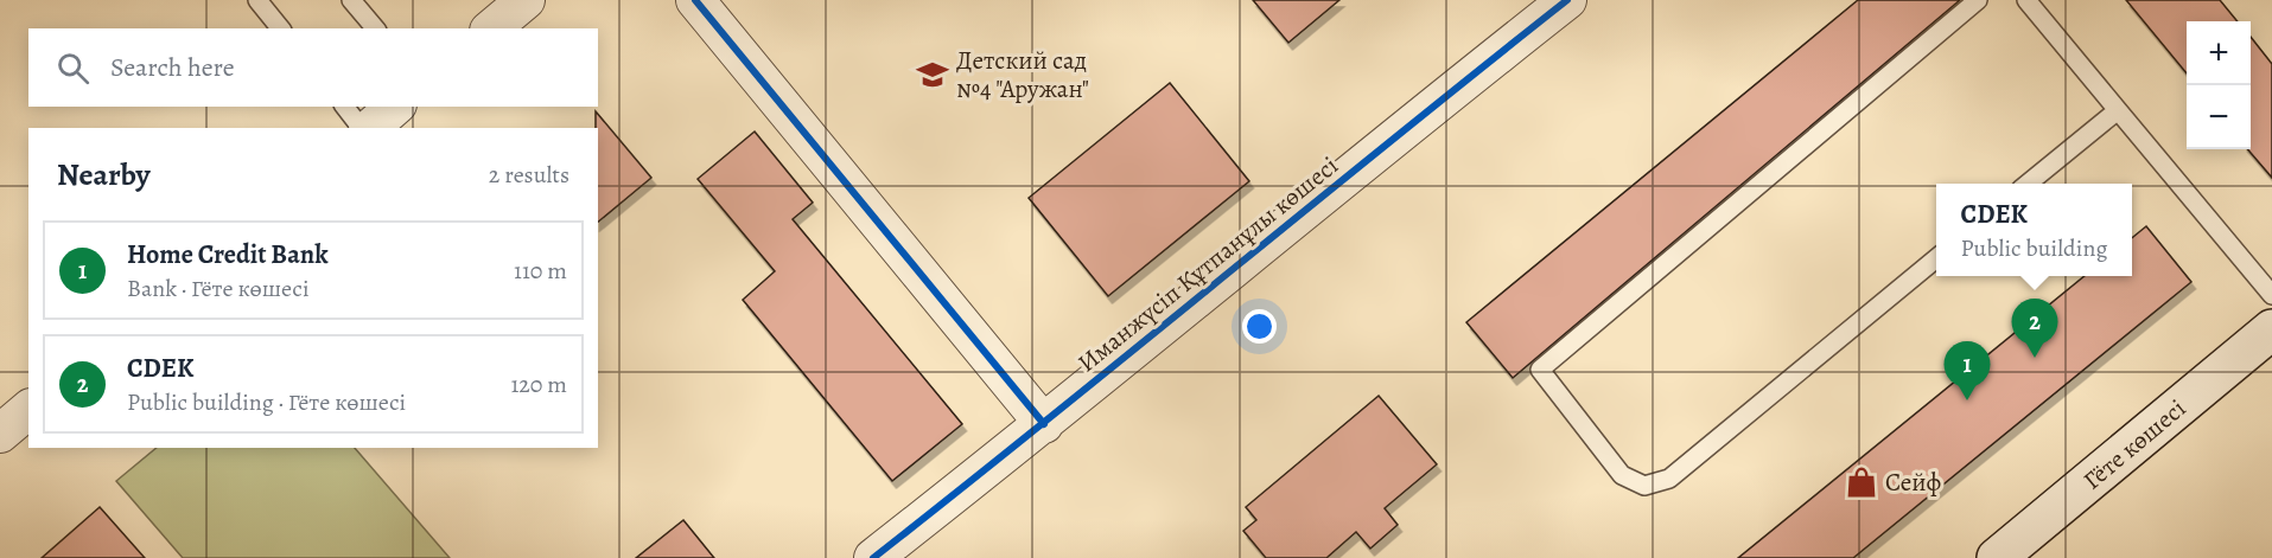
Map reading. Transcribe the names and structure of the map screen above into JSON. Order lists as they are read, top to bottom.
{
  "streets": {
    "main road": ["Гёте көшесі"],
    "street": ["Иманжүсіп Құтпанұлы көшесі"]
  },
  "places": {
    "school or university": ["Детский сад №4 \"Аружан\""],
    "shop": ["Сейф"]
  },
  "page": {
    "map_buttons": ["+", "−"],
    "search": "Search here",
    "heading": ["Nearby", "2 results"],
    "popup": ["CDEK", "Public building"],
    "list": [
      {
        "mark": "1",
        "name": "Home Credit Bank",
        "note": "Bank · Гёте көшесі",
        "value": "110 m"
      },
      {
        "mark": "2",
        "name": "CDEK",
        "note": "Public building · Гёте көшесі",
        "value": "120 m"
      }
    ],
    "pins": ["2", "1"]
  }
}
